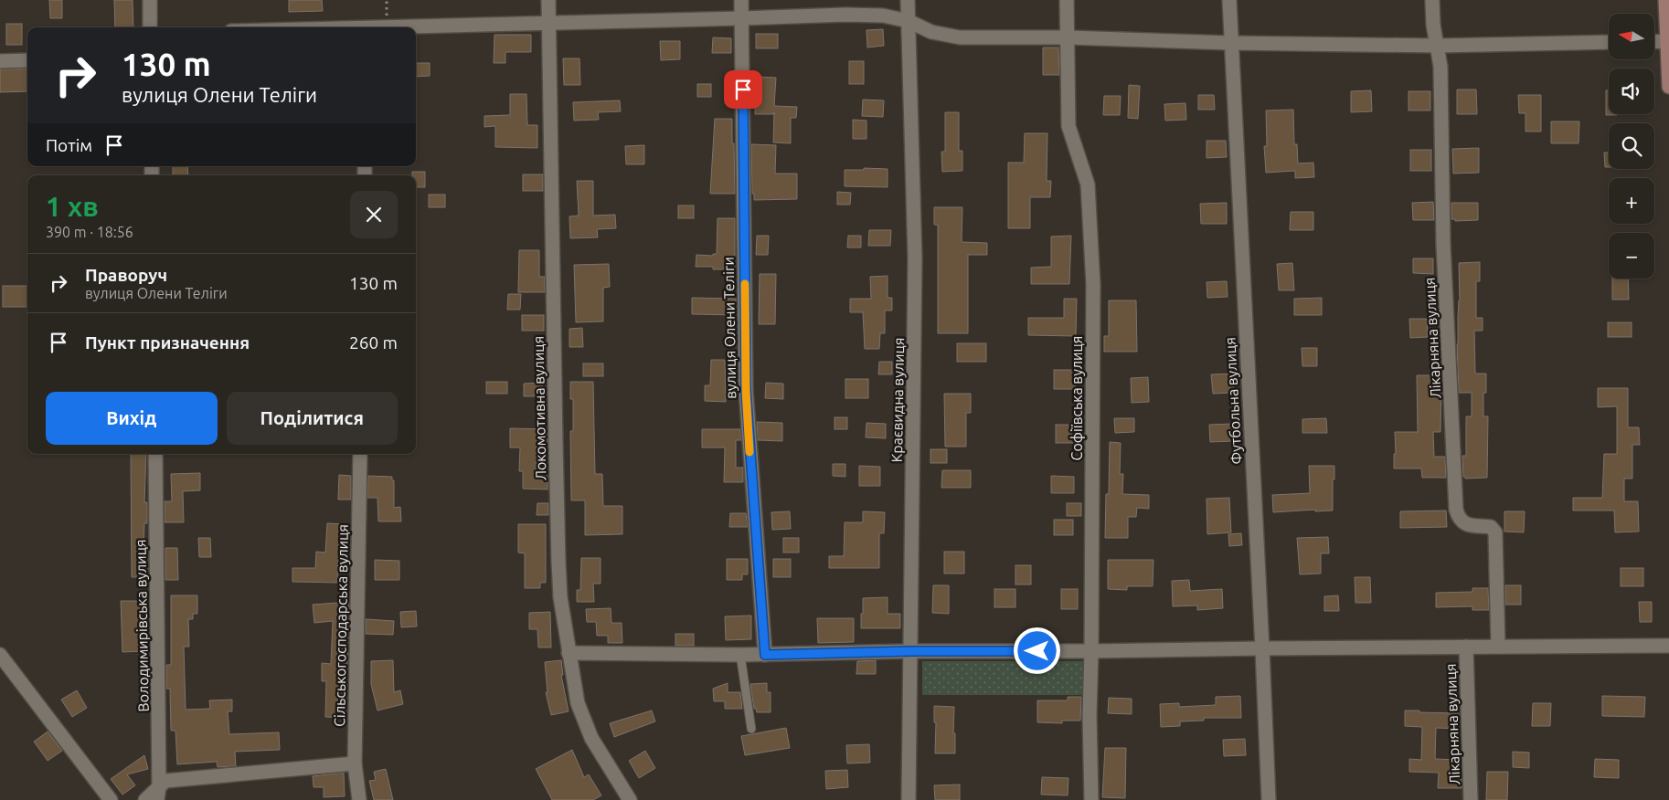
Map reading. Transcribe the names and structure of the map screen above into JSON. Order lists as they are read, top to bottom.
{
  "streets": {
    "street": [
      "вулиця Олени Теліги",
      "Лікарняна вулиця",
      "Софіївська вулиця",
      "Краєвидна вулиця",
      "Футбольна вулиця",
      "Локомотивна вулиця",
      "Володимирівська вулиця",
      "Сільськогосподарська вулиця"
    ]
  },
  "north": "left",
  "page": {
    "map_buttons": ["+", "−"],
    "turn": ["130 m", "вулиця Олени Теліги"],
    "then": "Потім",
    "heading": ["1 хв", "390 m · 18:56"],
    "list": [
      {
        "name": "Праворуч",
        "note": "вулиця Олени Теліги",
        "value": "130 m"
      },
      {
        "name": "Пункт призначення",
        "value": "260 m"
      }
    ],
    "buttons": ["Вихід", "Поділитися"]
  }
}
